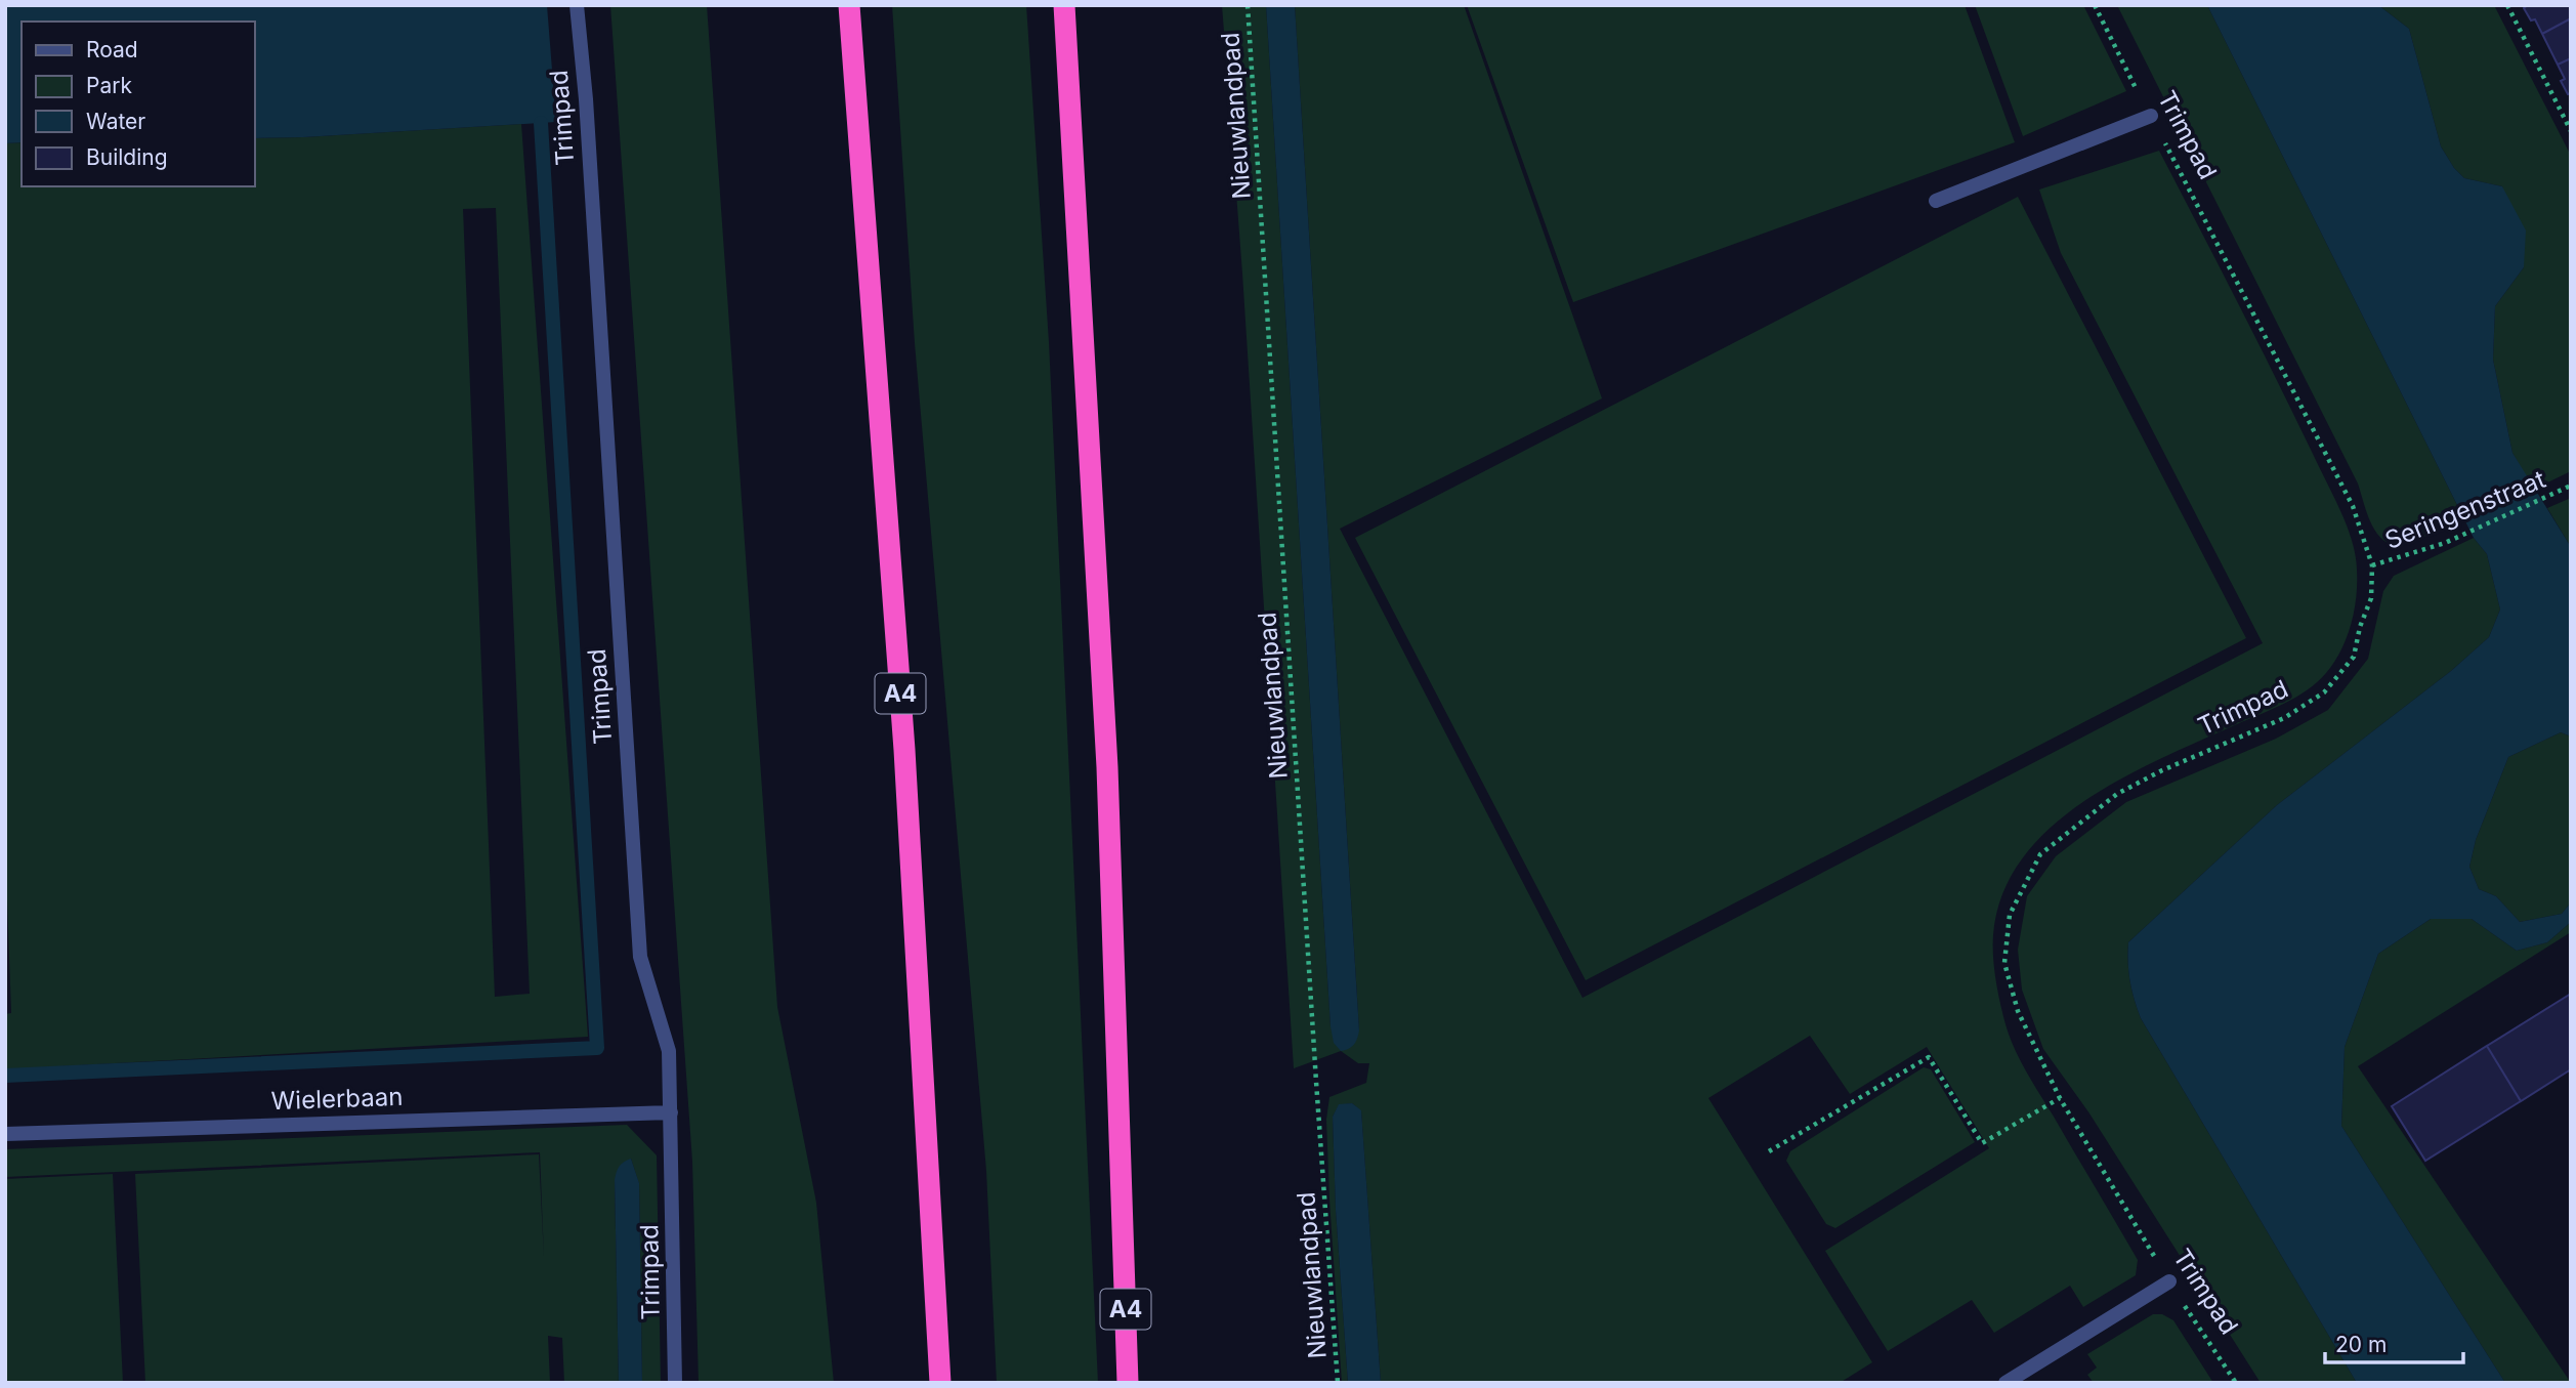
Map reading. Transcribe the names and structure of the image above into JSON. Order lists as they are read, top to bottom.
{
  "streets": {
    "highway": ["A4"],
    "street": ["Trimpad", "Wielerbaan"],
    "path": ["Nieuwlandpad", "Seringenstraat"]
  },
  "crossings": [
    ["Trimpad", "Seringenstraat"],
    ["Trimpad", "Wielerbaan"]
  ],
  "legend": [
    "Road",
    "Park",
    "Water",
    "Building"
  ],
  "scale_bar": "20 m"
}
